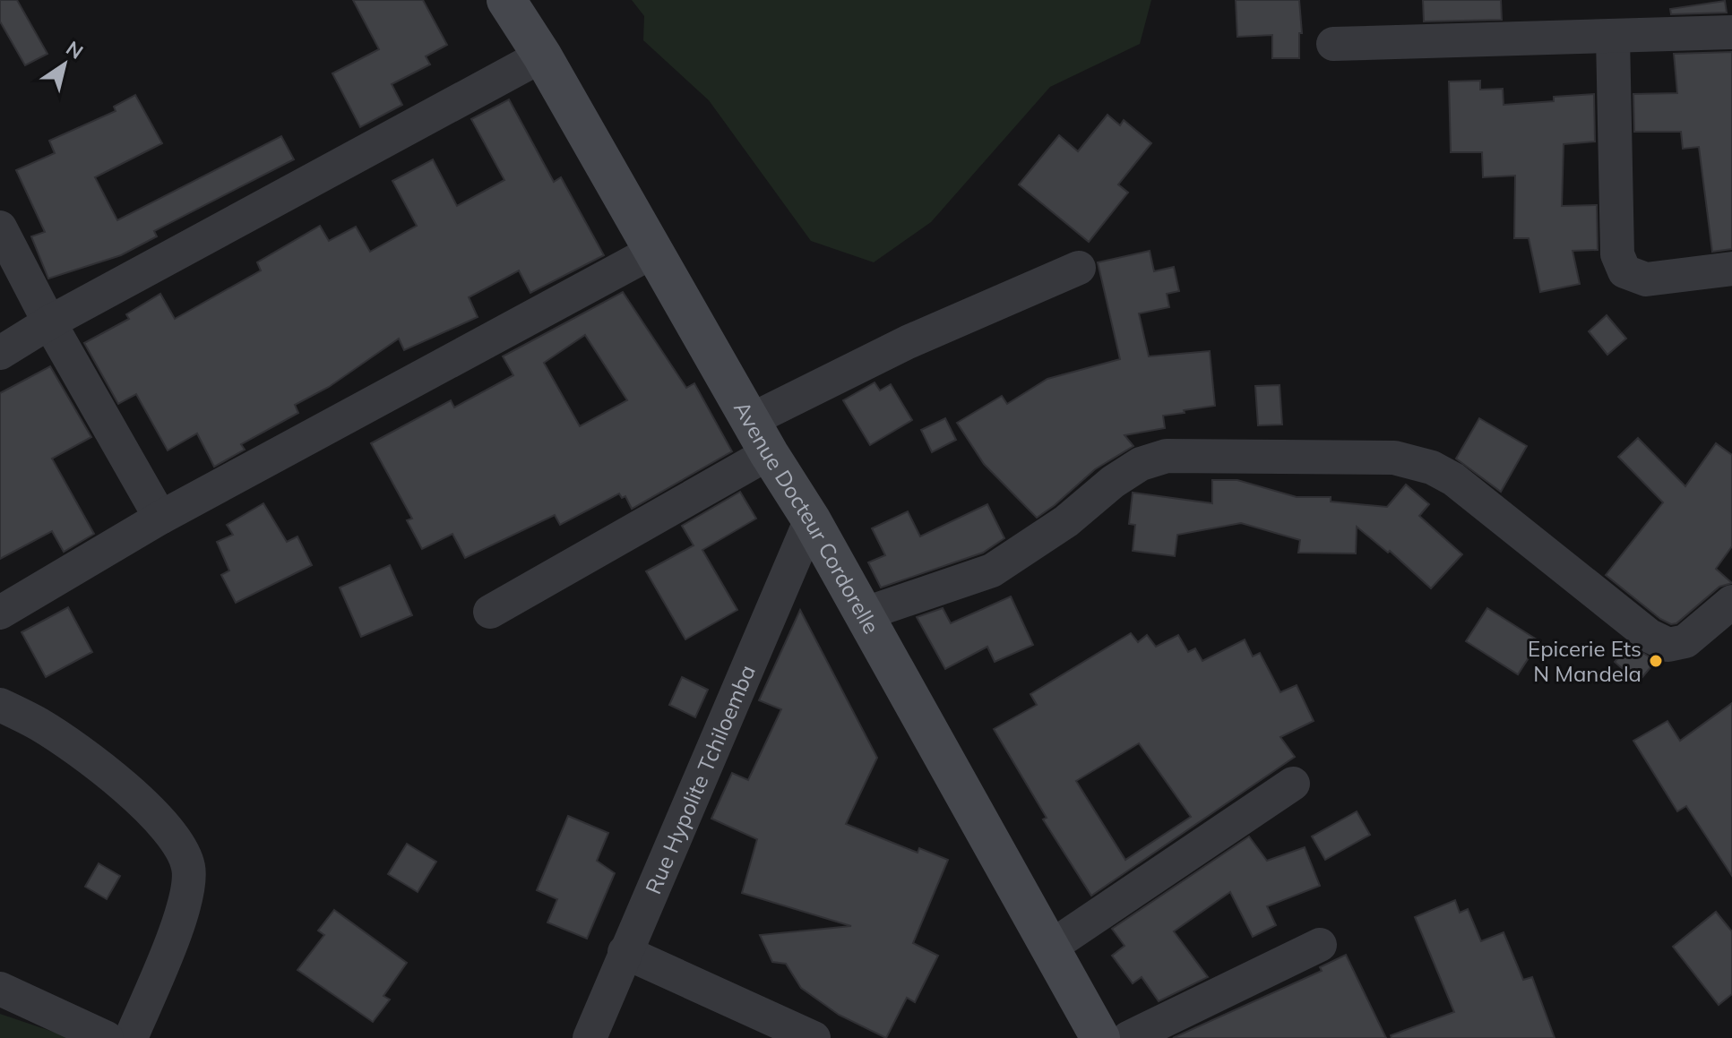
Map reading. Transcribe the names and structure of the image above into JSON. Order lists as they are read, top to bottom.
{
  "streets": {
    "street": ["Avenue Docteur Cordorelle", "Rue Hypolite Tchiloemba"]
  },
  "crossings": [
    ["Avenue Docteur Cordorelle", "Rue Hypolite Tchiloemba"]
  ],
  "places": ["Epicerie Ets N Mandela"],
  "north": "top right"
}
